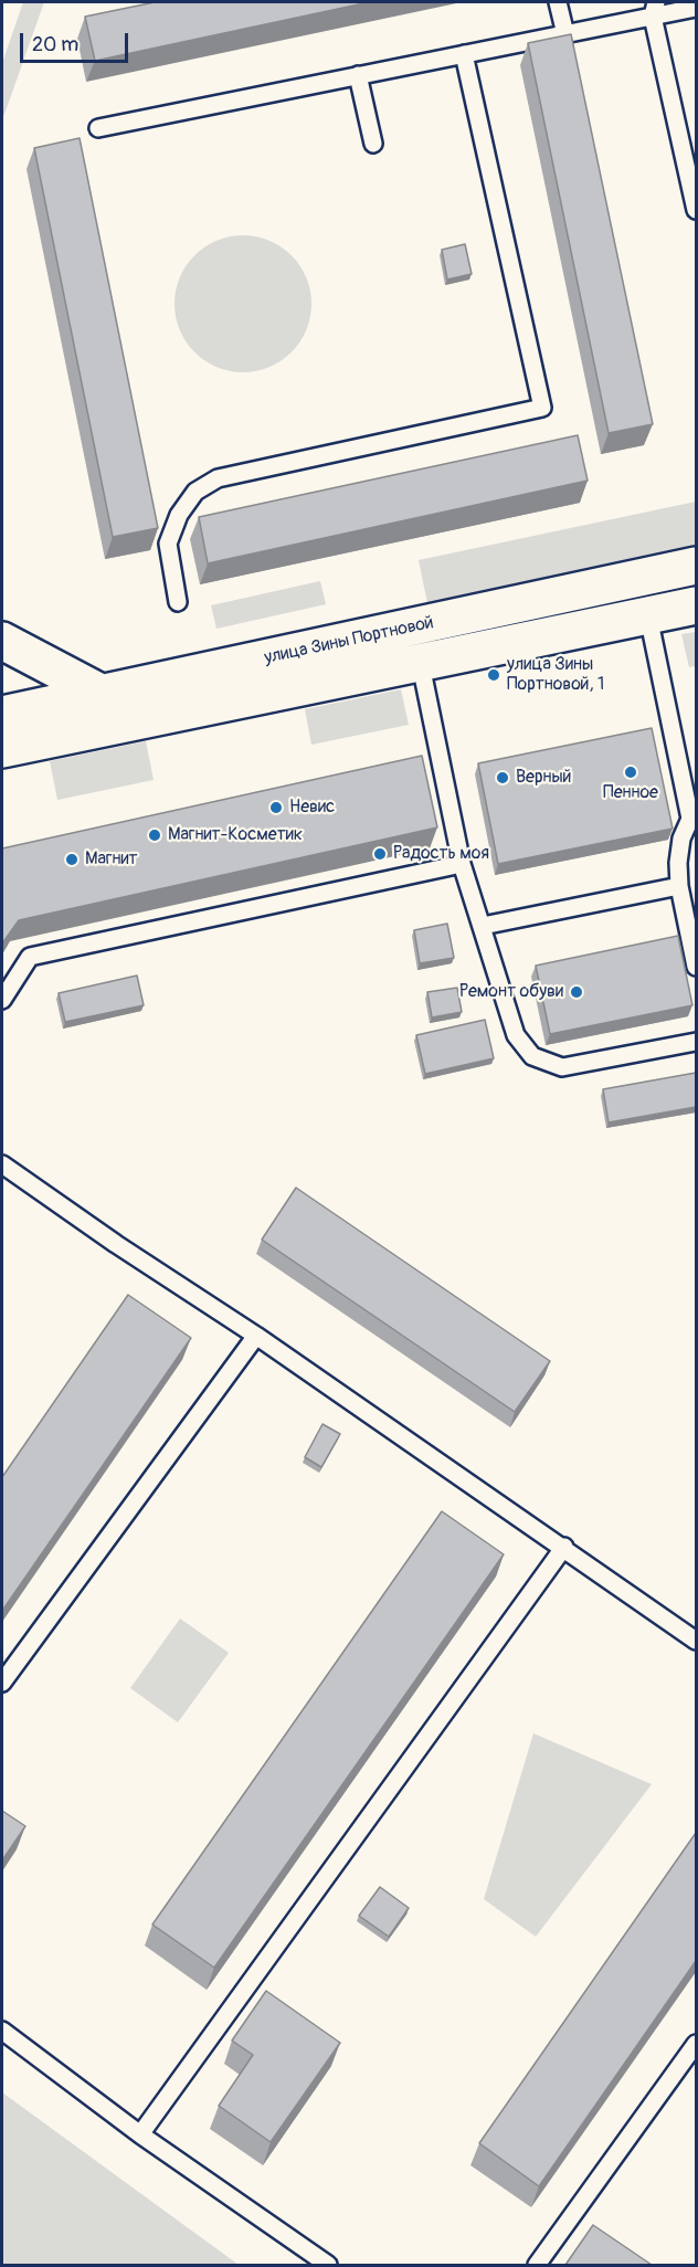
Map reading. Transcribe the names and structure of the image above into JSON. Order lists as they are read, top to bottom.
{
  "streets": {
    "main road": ["улица Зины Портновой"]
  },
  "places": [
    "улица Зины Портновой, 1",
    "Пенное",
    "Верный",
    "Невис",
    "Магнит-Косметик",
    "Радость моя",
    "Магнит",
    "Ремонт обуви"
  ],
  "scale_bar": "20 m"
}
